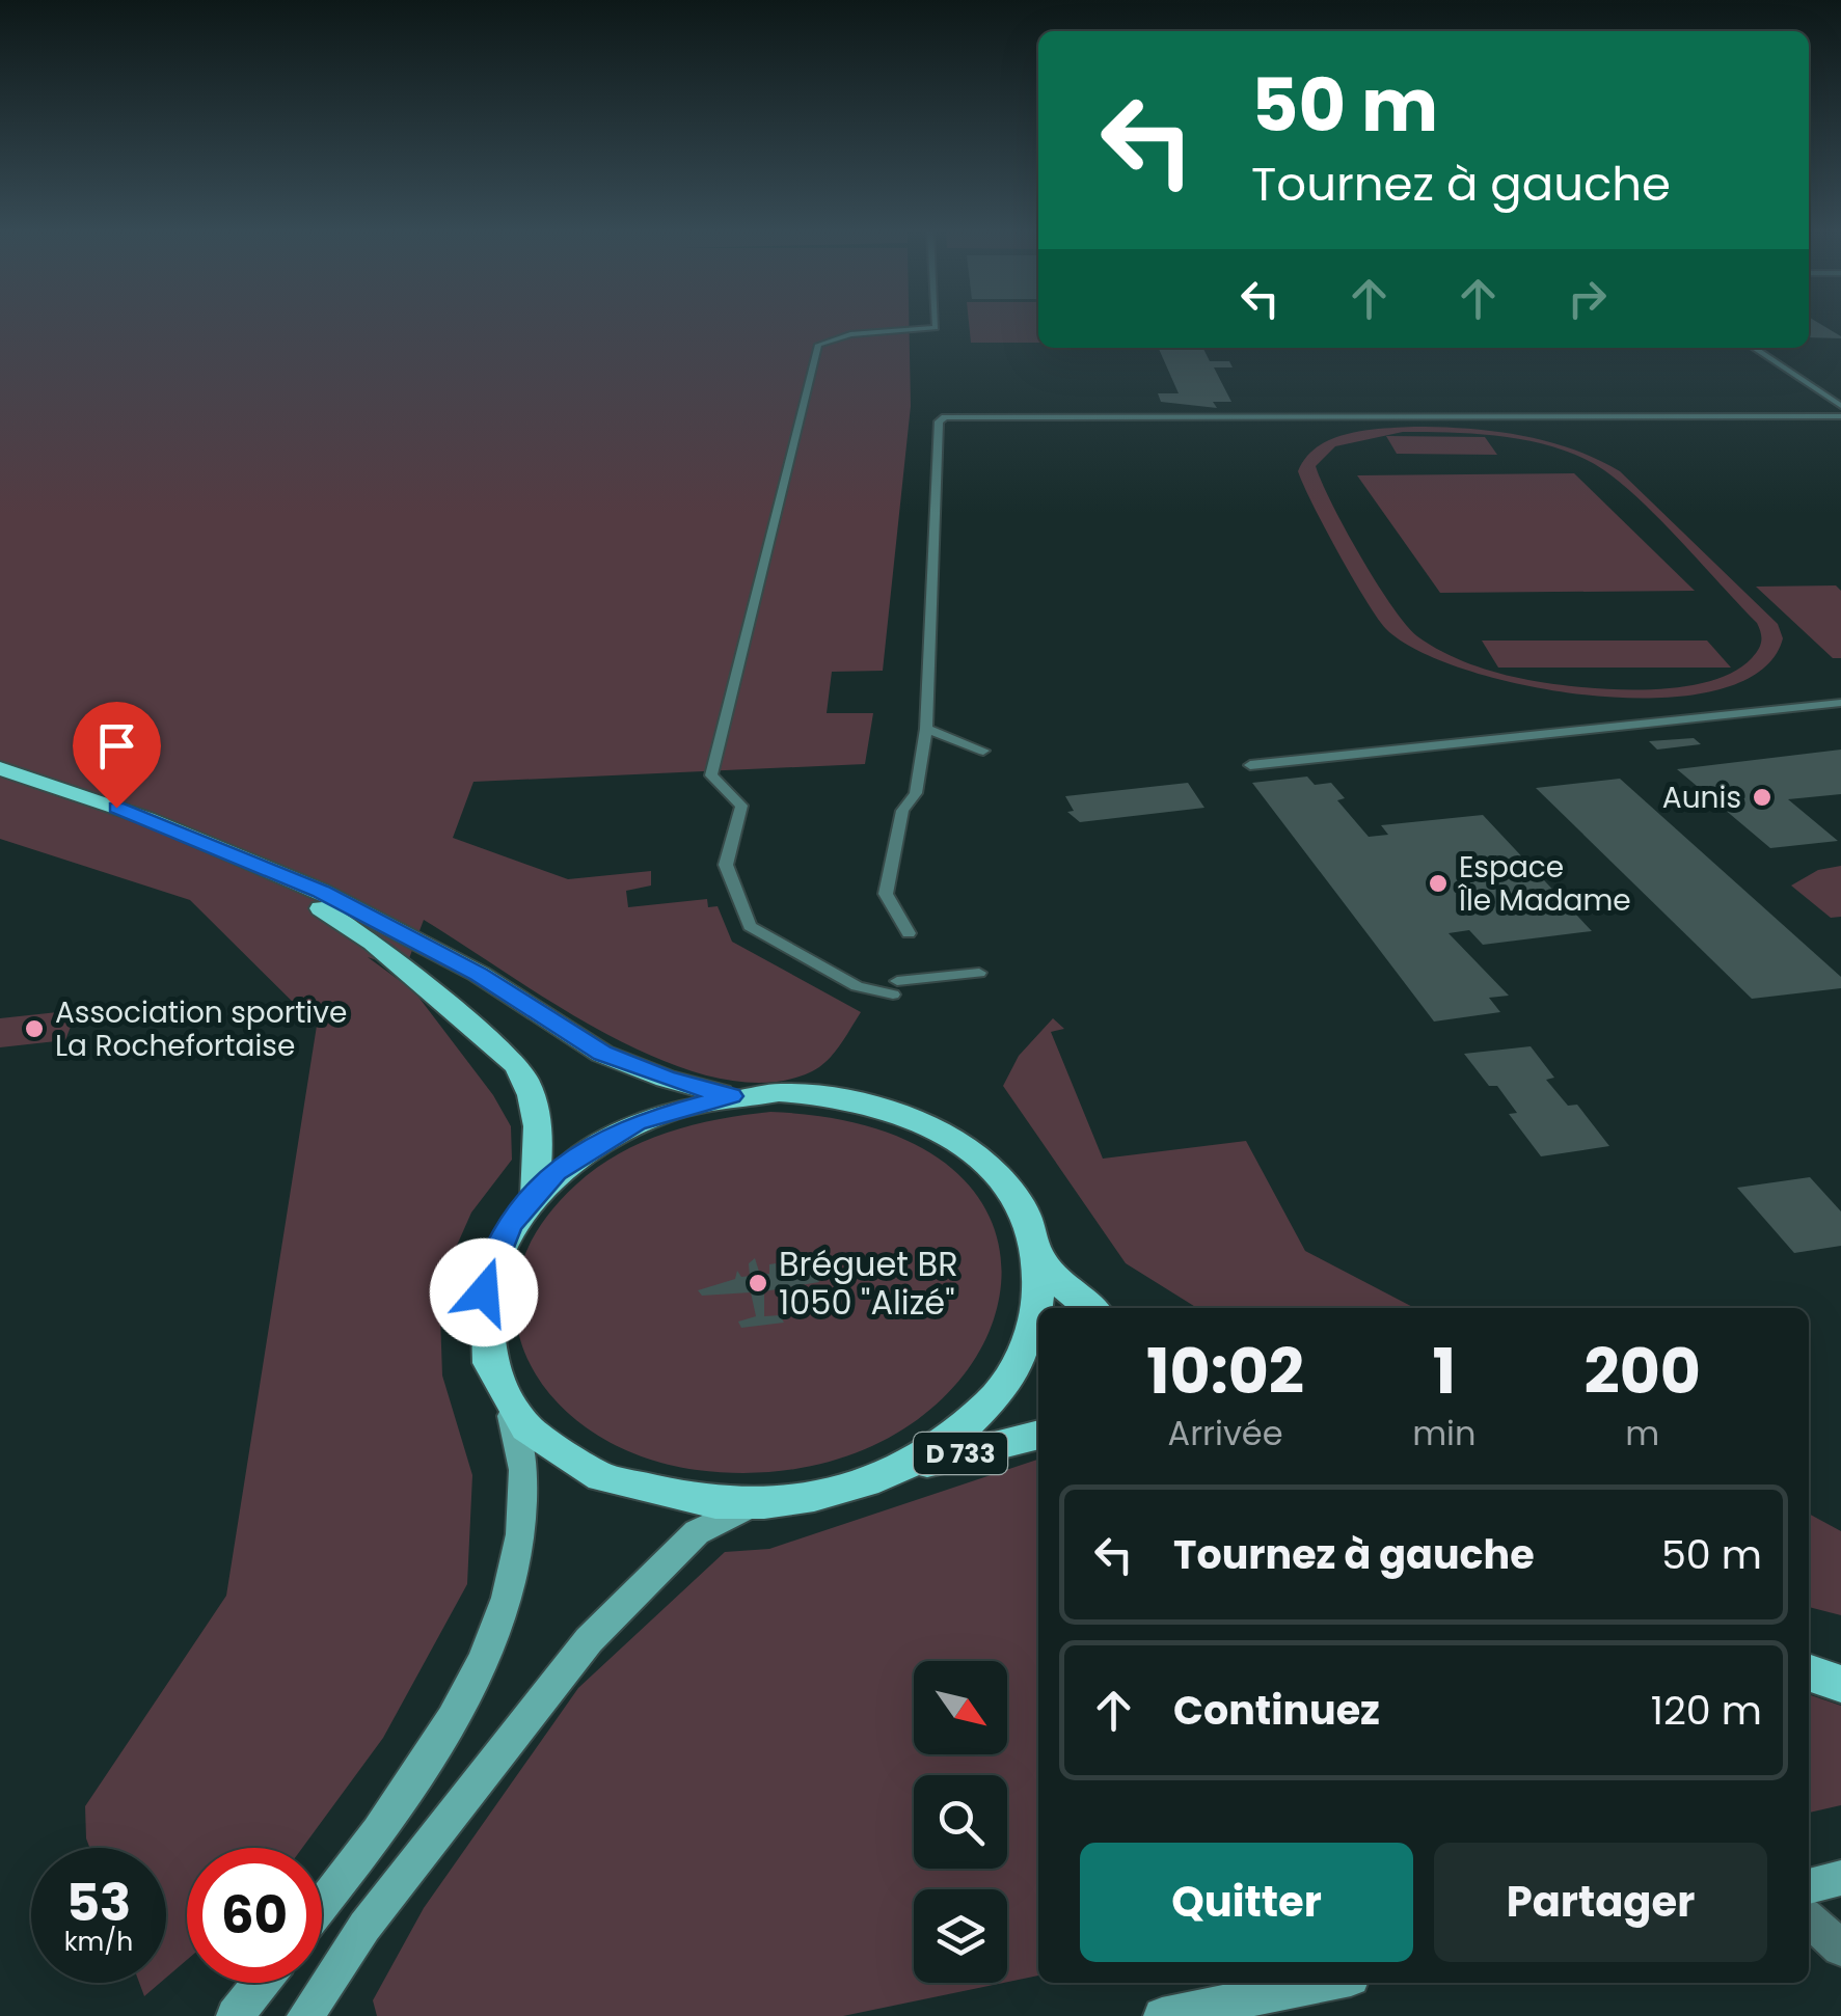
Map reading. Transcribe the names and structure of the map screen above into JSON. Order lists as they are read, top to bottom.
{
  "streets": {
    "main road": ["D 733"]
  },
  "places": [
    "Aunis",
    "Espace Île Madame",
    "Association sportive La Rochefortaise",
    "Bréguet BR 1050 \"Alizé\""
  ],
  "north": "bottom right",
  "page": {
    "turn": ["50 m", "Tournez à gauche"],
    "eta": [
      "10:02",
      "Arrivée",
      "1",
      "min",
      "200",
      "m"
    ],
    "list": [
      {
        "name": "Tournez à gauche",
        "value": "50 m"
      },
      {
        "name": "Continuez",
        "value": "120 m"
      }
    ],
    "buttons": ["Quitter", "Partager"],
    "speed": "53 km/h",
    "limit": "60"
  }
}
